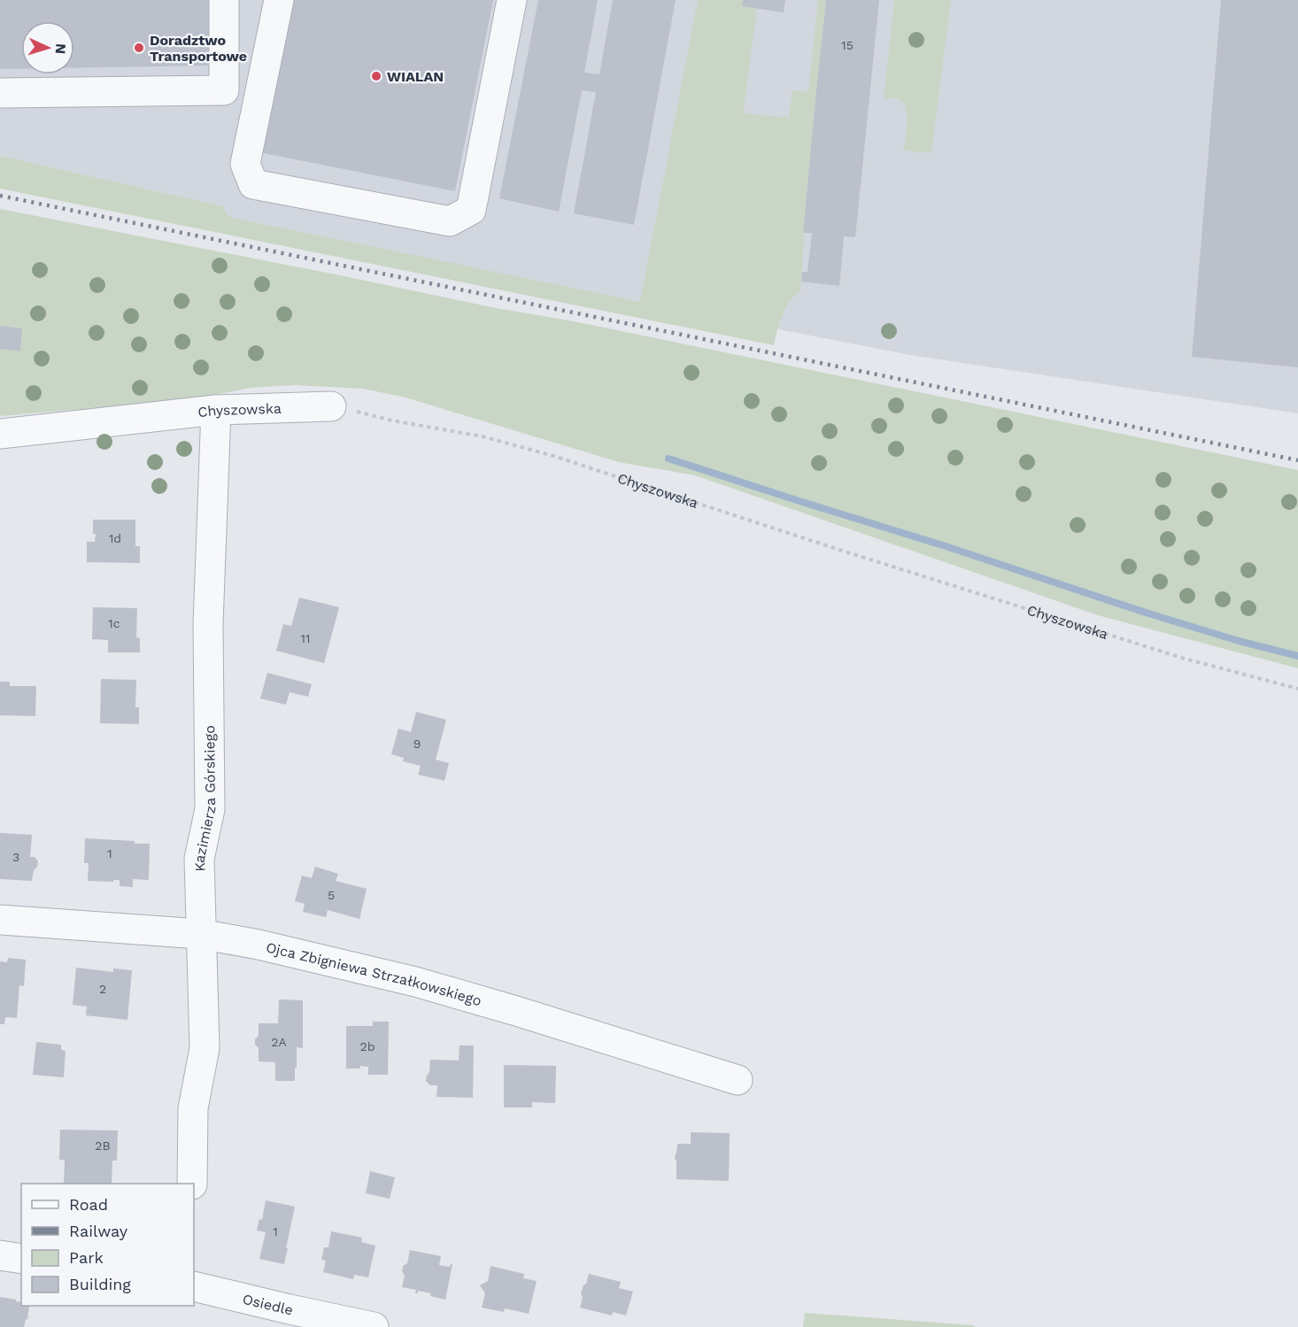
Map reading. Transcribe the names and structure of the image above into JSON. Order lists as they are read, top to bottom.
{
  "streets": {
    "street": [
      "Chyszowska",
      "Kazimierza Górskiego",
      "Ojca Zbigniewa Strzałkowskiego",
      "Osiedle"
    ]
  },
  "crossings": [
    ["Chyszowska", "Kazimierza Górskiego"],
    ["Kazimierza Górskiego", "Ojca Zbigniewa Strzałkowskiego"]
  ],
  "places": ["Doradztwo Transportowe", "WIALAN"],
  "house_numbers": [
    "15",
    "1d",
    "1c",
    "11",
    "9",
    "1",
    "3",
    "5",
    "2",
    "2A",
    "2b",
    "2B",
    "1"
  ],
  "legend": [
    "Road",
    "Railway",
    "Park",
    "Building"
  ],
  "north": "right"
}
